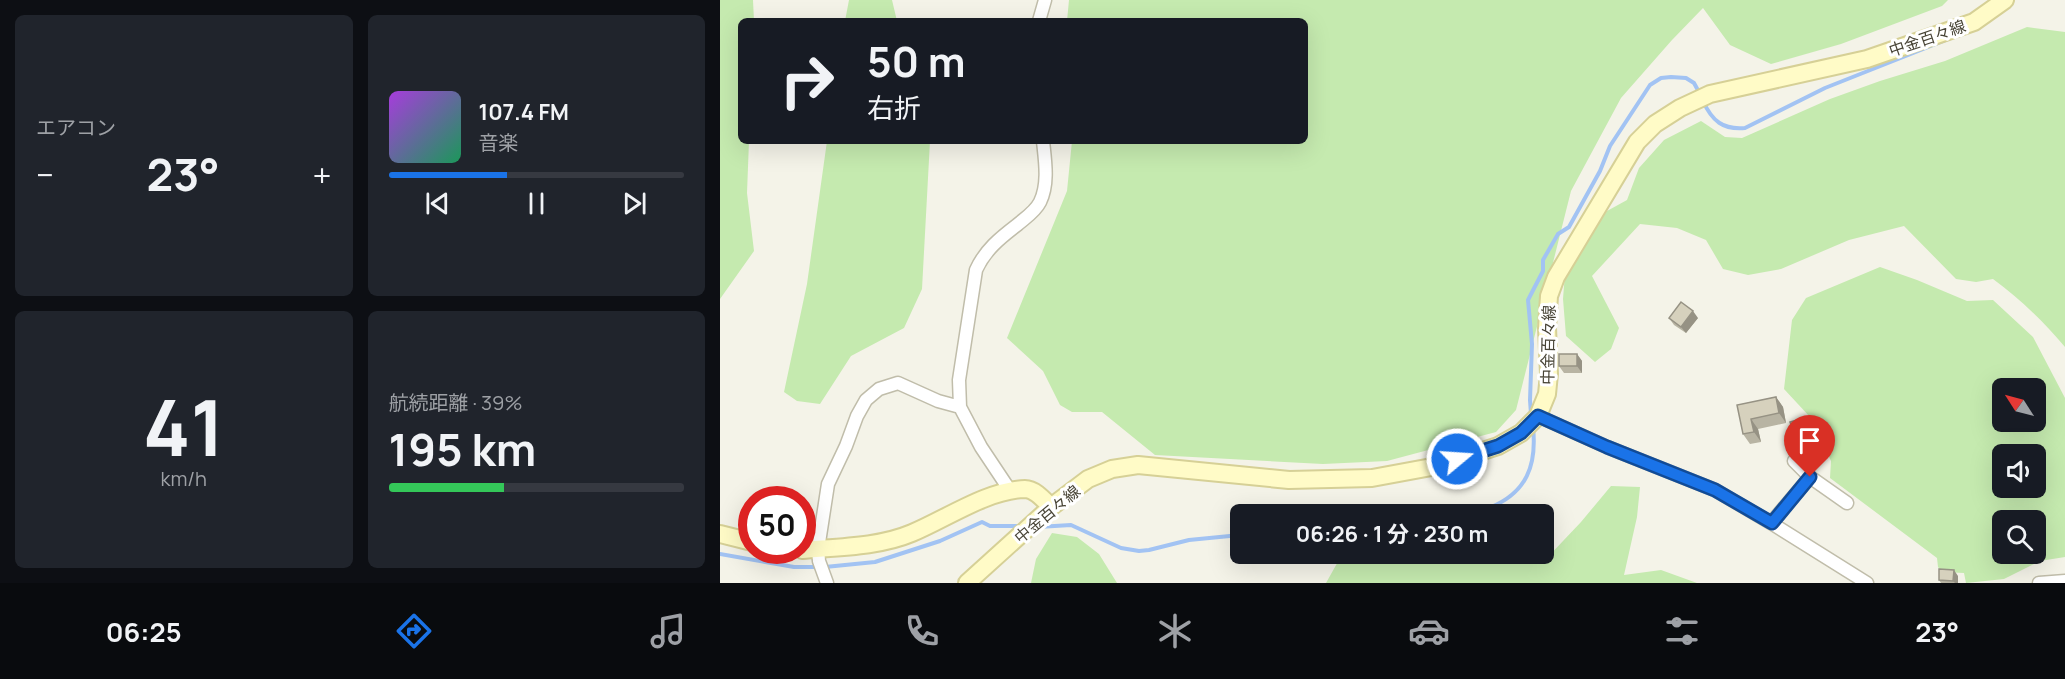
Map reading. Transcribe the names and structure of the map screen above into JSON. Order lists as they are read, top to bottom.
{
  "streets": {
    "main road": ["中金百々線"]
  },
  "north": "top left",
  "page": {
    "tile": [
      "エアコン",
      ["41", "km/h"],
      ["航続距離 · 39%", "195 km"]
    ],
    "turn": ["50 m", "右折"],
    "song": ["107.4 FM", "音楽"],
    "heat": ["−", "23°", "+"],
    "limit": "50",
    "trip": "06:26 · 1 分 · 230 m",
    "tabs": ["06:25", "23°"]
  }
}
